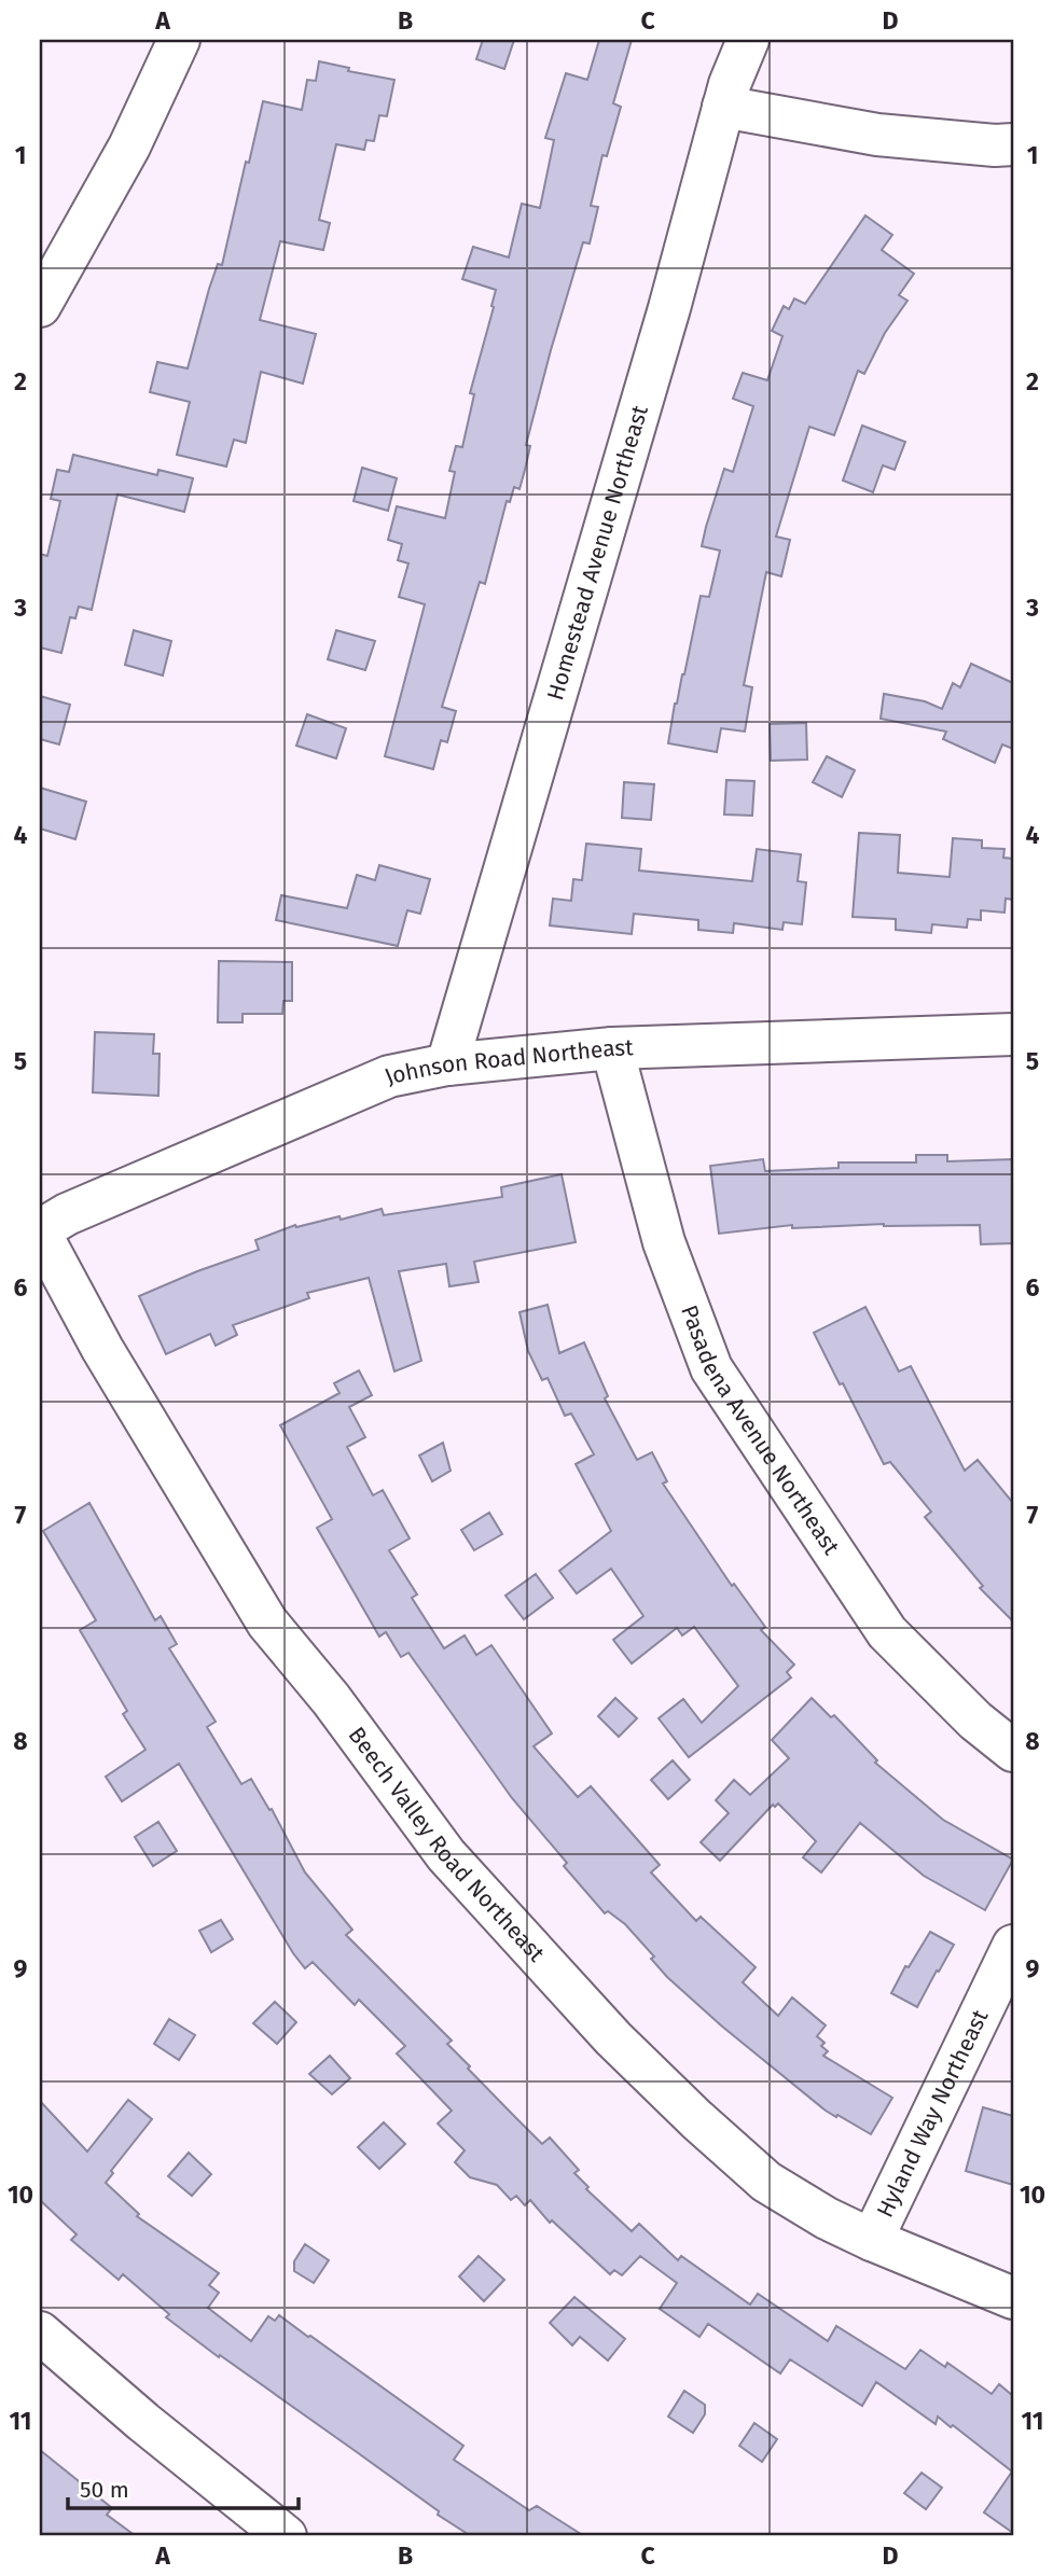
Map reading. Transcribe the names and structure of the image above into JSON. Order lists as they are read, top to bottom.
{
  "streets": {
    "street": [
      "Homestead Avenue Northeast",
      "Johnson Road Northeast",
      "Pasadena Avenue Northeast",
      "Beech Valley Road Northeast",
      "Hyland Way Northeast"
    ]
  },
  "crossings": [
    ["Homestead Avenue Northeast", "Johnson Road Northeast"],
    ["Johnson Road Northeast", "Pasadena Avenue Northeast"],
    ["Johnson Road Northeast", "Beech Valley Road Northeast"],
    ["Beech Valley Road Northeast", "Hyland Way Northeast"]
  ],
  "scale_bar": "50 m",
  "grid": {
    "columns": [
      "A",
      "B",
      "C",
      "D"
    ],
    "rows": [
      "1",
      "2",
      "3",
      "4",
      "5",
      "6",
      "7",
      "8",
      "9",
      "10",
      "11"
    ]
  }
}
